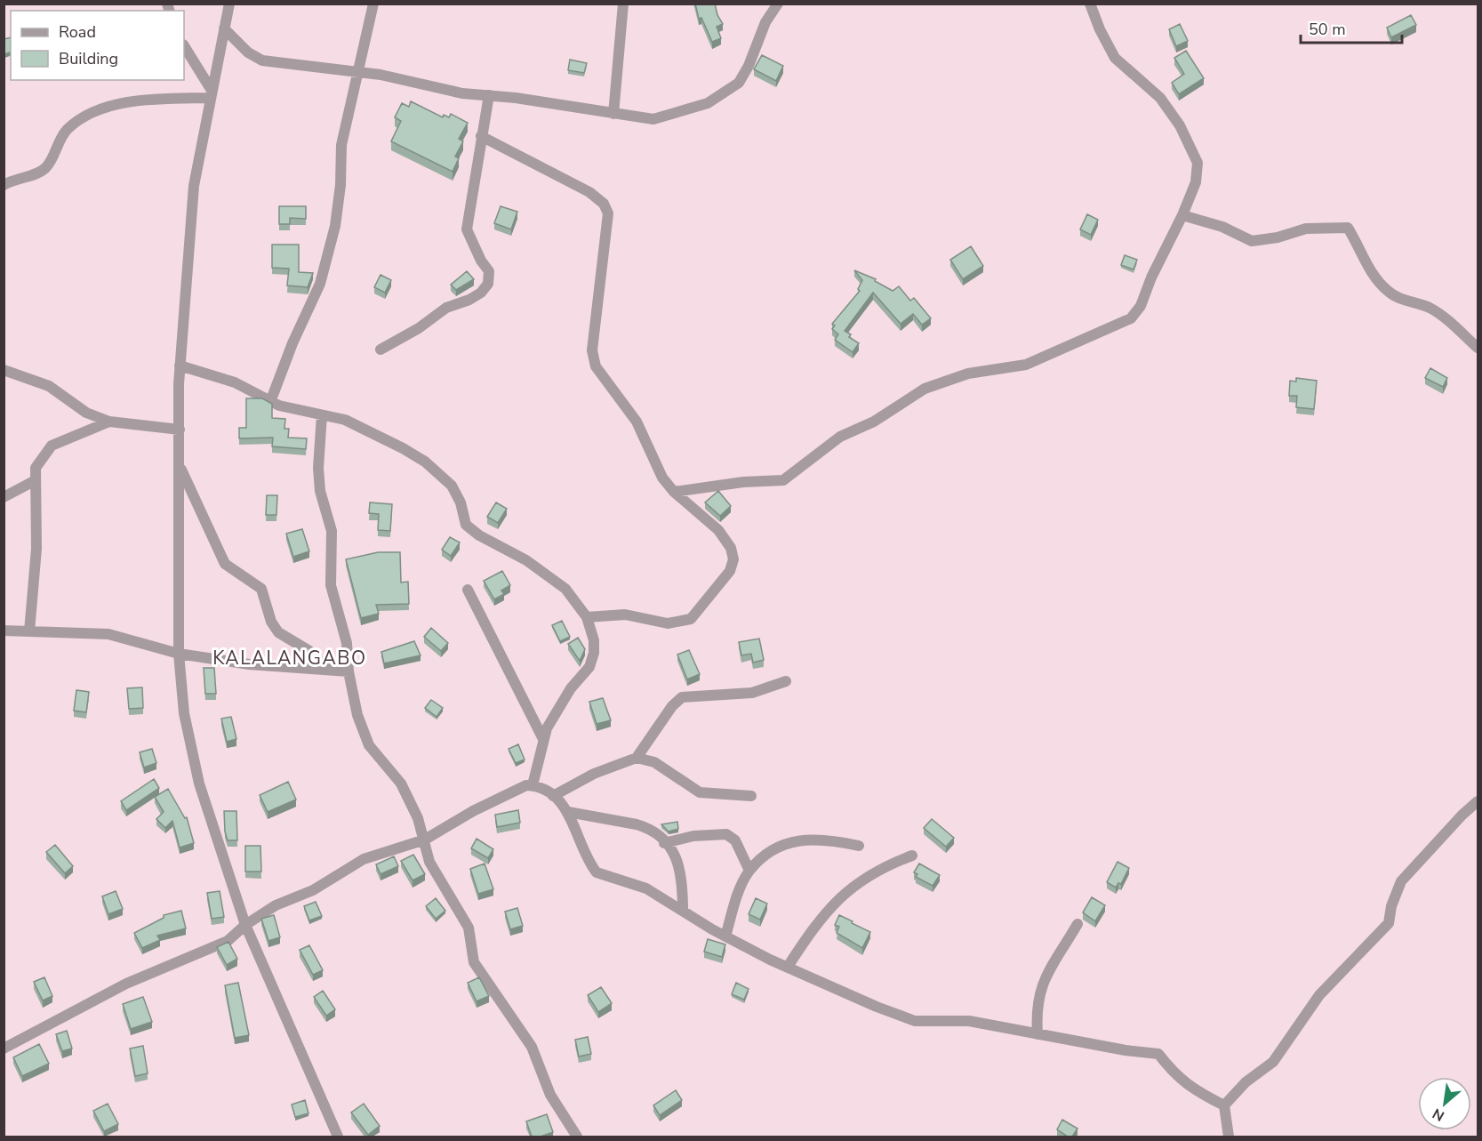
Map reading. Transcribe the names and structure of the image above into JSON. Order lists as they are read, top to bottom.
{
  "districts": ["KALALANGABO"],
  "legend": ["Road", "Building"],
  "scale_bar": "50 m",
  "north": "bottom left"
}
